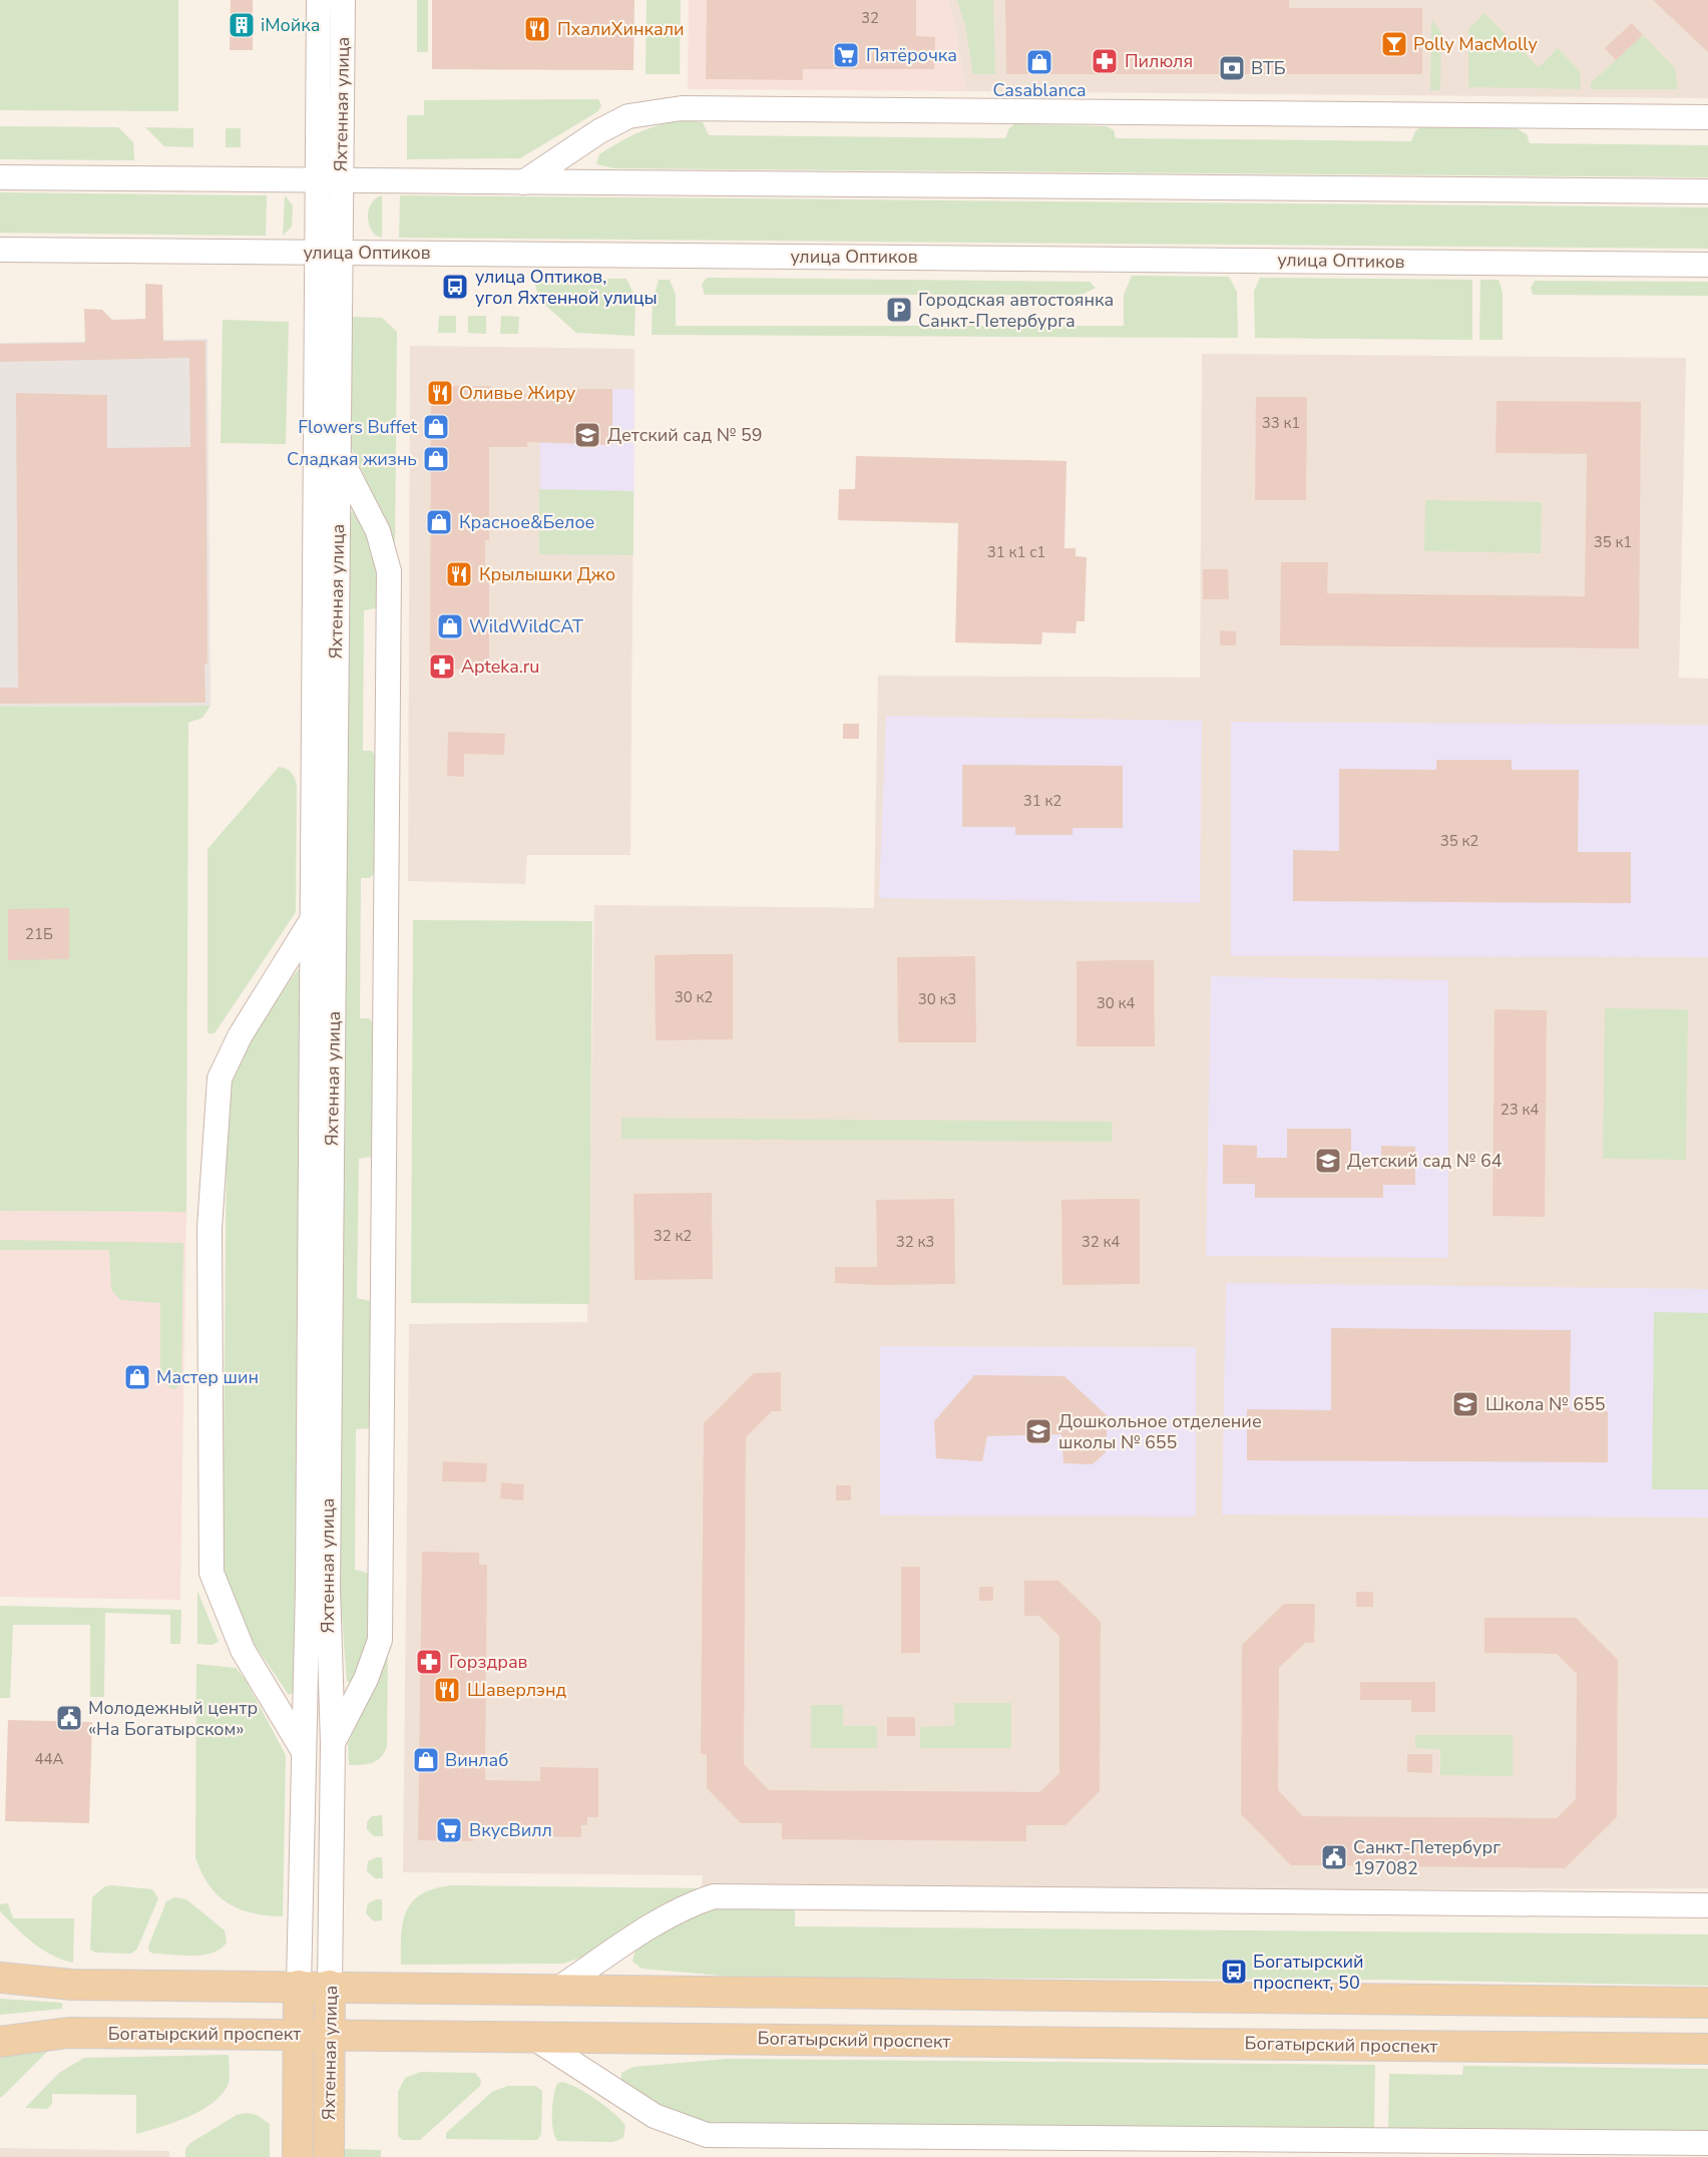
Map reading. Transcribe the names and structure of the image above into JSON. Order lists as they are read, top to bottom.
{
  "streets": {
    "main road": ["Яхтенная улица", "Богатырский проспект"],
    "street": ["улица Оптиков"]
  },
  "crossings": [
    ["Яхтенная улица", "улица Оптиков"],
    ["Яхтенная улица", "Богатырский проспект"]
  ],
  "places": {
    "building": ["iМойка"],
    "restaurant": [
      "ПхалиХинкали",
      "Оливье Жиру",
      "Крылышки Джо",
      "Шаверлэнд"
    ],
    "bar": ["Polly MacMolly"],
    "supermarket": ["Пятёрочка", "ВкусВилл"],
    "pharmacy": ["Пилюля", "Apteka.ru", "Горздрав"],
    "shop": [
      "Casablanca",
      "Flowers Buffet",
      "Сладкая жизнь",
      "Красное&Белое",
      "WildWildCAT",
      "Мастер шин",
      "Винлаб"
    ],
    "bank": ["ВТБ"],
    "bus stop": ["улица Оптиков, угол Яхтенной улицы", "Богатырский проспект, 50"],
    "parking": ["Городская автостоянка Санкт-Петербурга"],
    "school or university": [
      "Детский сад № 59",
      "Детский сад № 64",
      "Школа № 655",
      "Дошкольное отделение школы № 655"
    ],
    "public building": ["Молодежный центр «На Богатырском»", "Санкт-Петербург 197082"]
  },
  "house_numbers": [
    "32",
    "33 к1",
    "35 к1",
    "31 к1 с1",
    "31 к2",
    "35 к2",
    "21Б",
    "30 к2",
    "30 к3",
    "30 к4",
    "23 к4",
    "32 к2",
    "32 к3",
    "32 к4",
    "44А"
  ]
}
